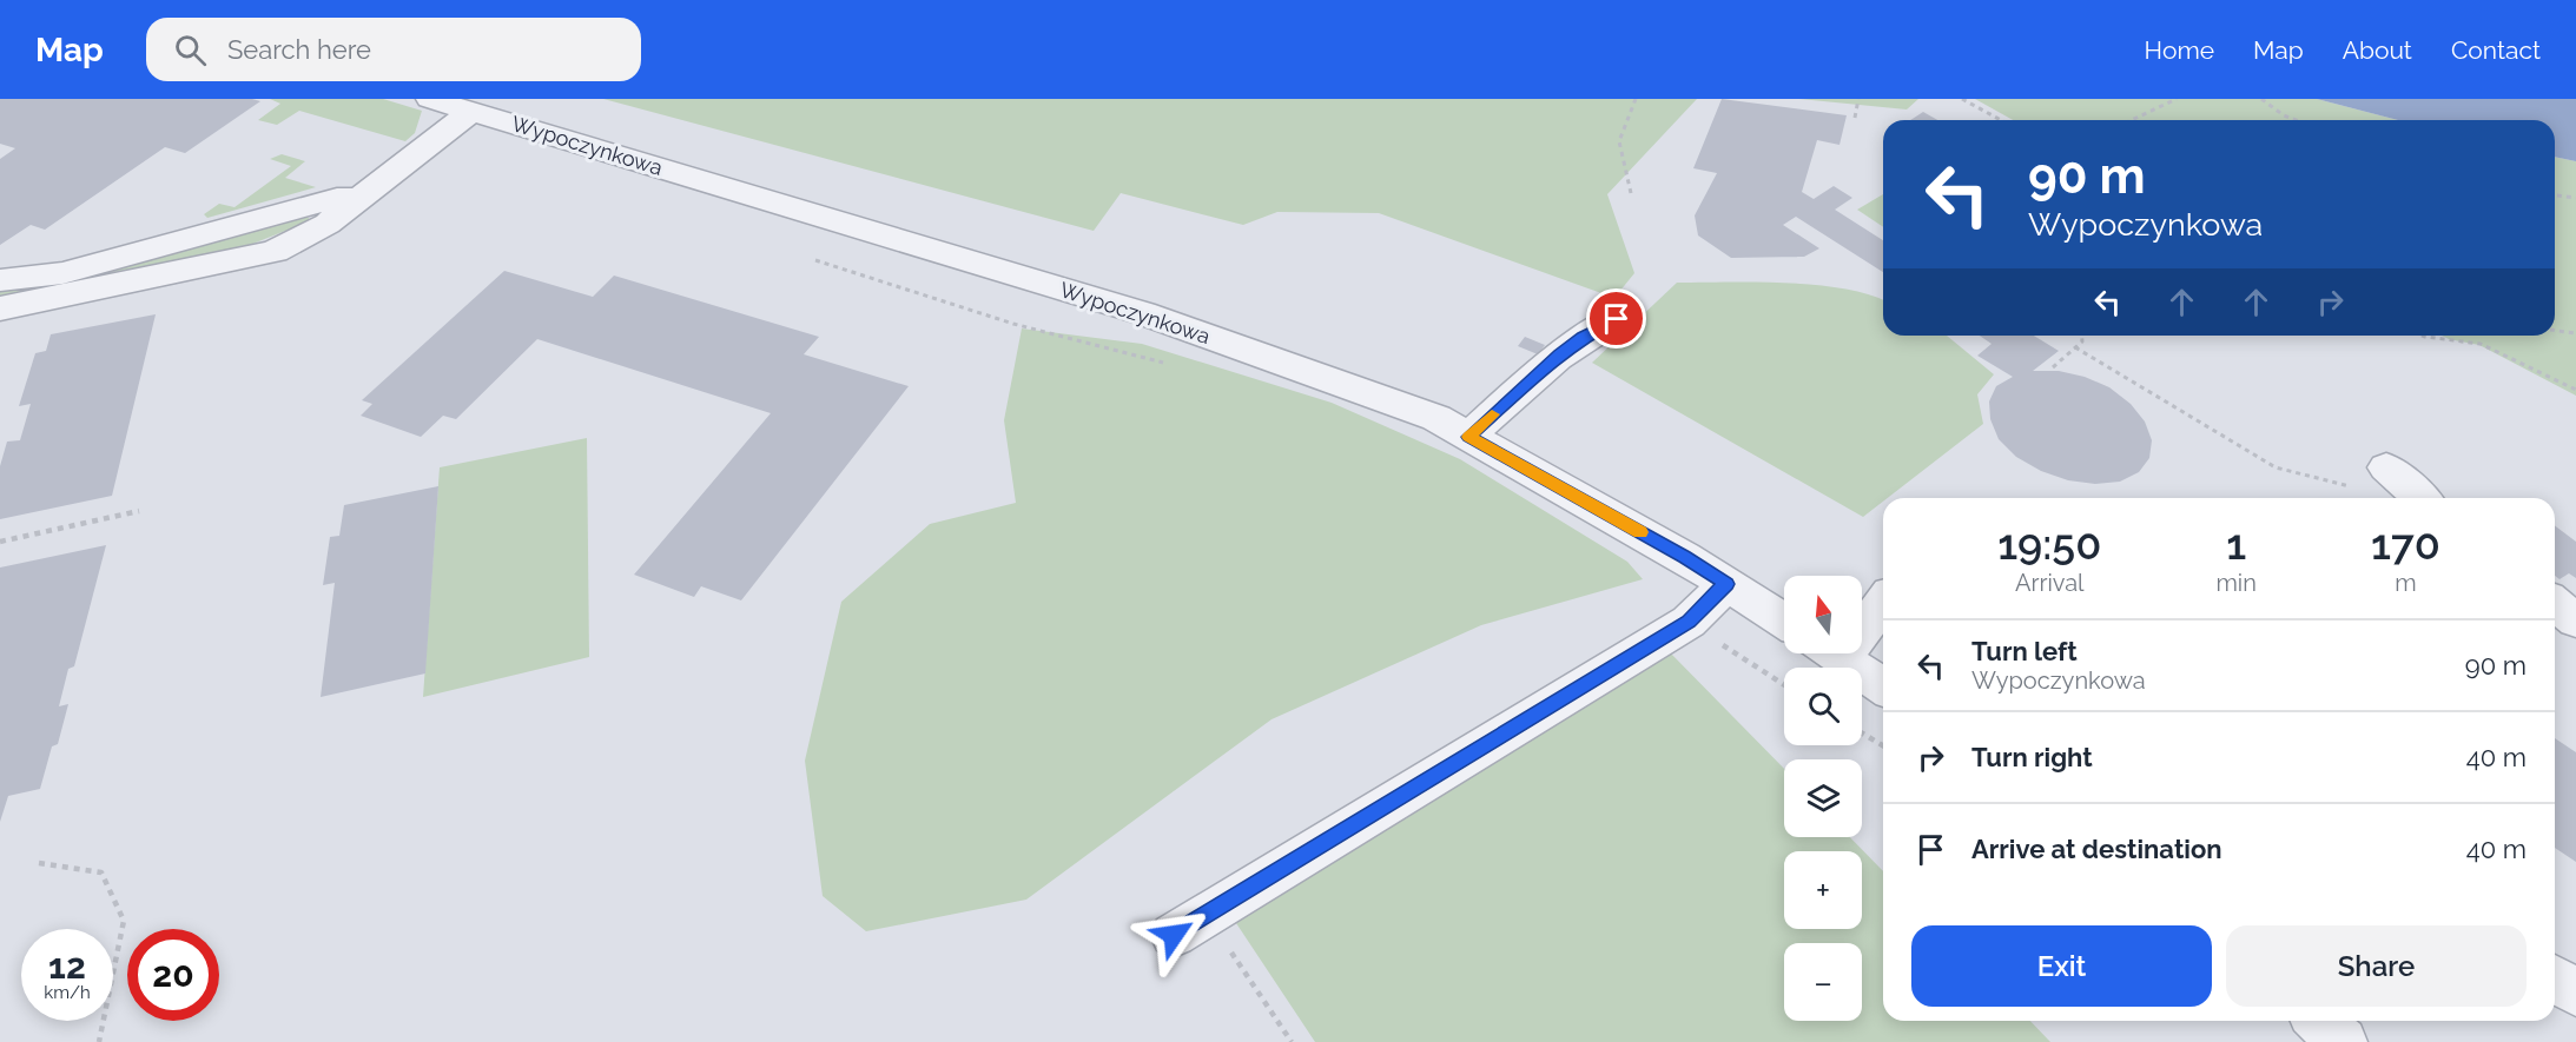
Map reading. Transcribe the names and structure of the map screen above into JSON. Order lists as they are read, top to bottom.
{
  "streets": {
    "street": ["Wypoczynkowa"]
  },
  "north": "top",
  "page": {
    "header": "Map",
    "search": "Search here",
    "nav": [
      "Home",
      "Map",
      "About",
      "Contact"
    ],
    "turn": ["90 m", "Wypoczynkowa"],
    "eta": [
      "19:50",
      "Arrival",
      "1",
      "min",
      "170",
      "m"
    ],
    "map_buttons": ["+", "−"],
    "list": [
      {
        "name": "Turn left",
        "note": "Wypoczynkowa",
        "value": "90 m"
      },
      {
        "name": "Turn right",
        "value": "40 m"
      },
      {
        "name": "Arrive at destination",
        "value": "40 m"
      }
    ],
    "buttons": ["Exit", "Share"],
    "speed": "12 km/h",
    "limit": "20"
  }
}
